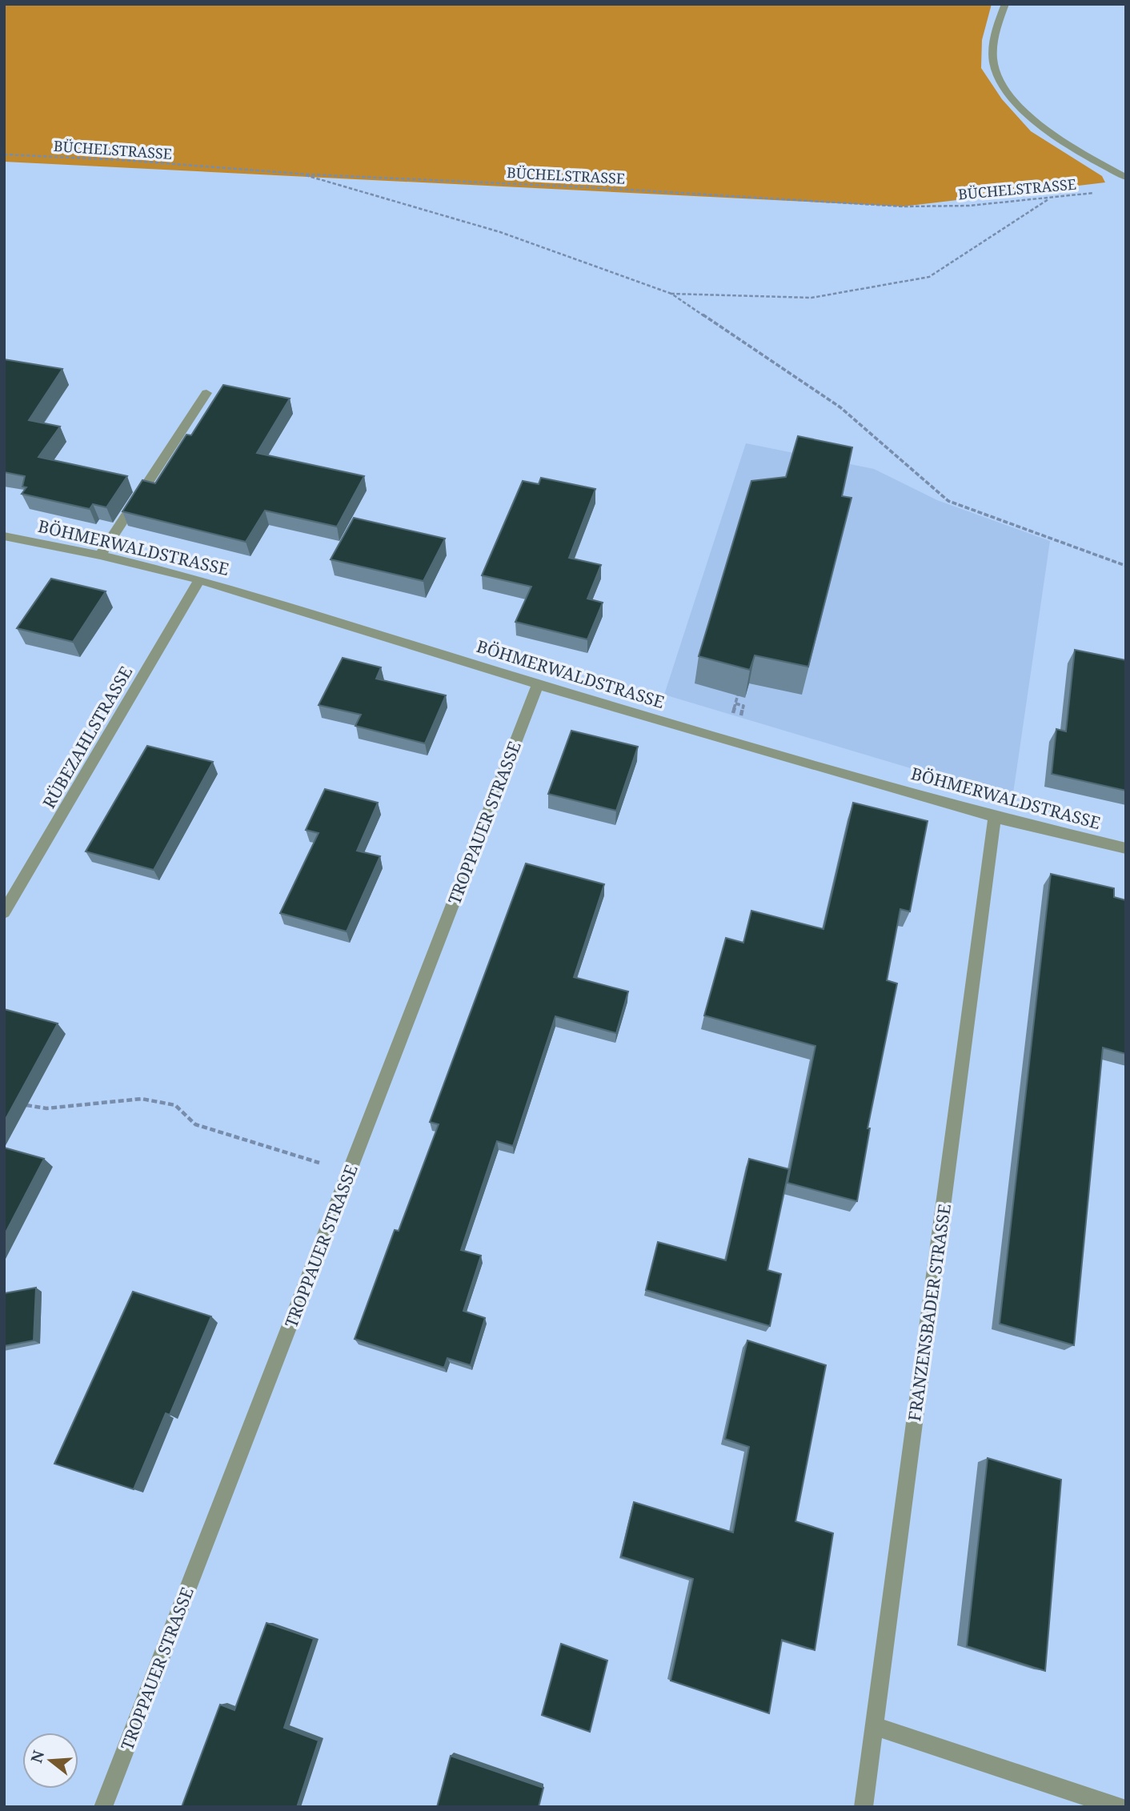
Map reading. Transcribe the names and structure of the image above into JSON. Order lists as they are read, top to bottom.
{
  "streets": {
    "street": [
      "BÖHMERWALDSTRASSE",
      "RÜBEZAHLSTRASSE",
      "TROPPAUER STRASSE",
      "FRANZENSBADER STRASSE"
    ],
    "path": ["BÜCHELSTRASSE"]
  },
  "crossings": [
    ["BÖHMERWALDSTRASSE", "RÜBEZAHLSTRASSE"],
    ["BÖHMERWALDSTRASSE", "TROPPAUER STRASSE"],
    ["BÖHMERWALDSTRASSE", "FRANZENSBADER STRASSE"]
  ],
  "north": "left"
}
